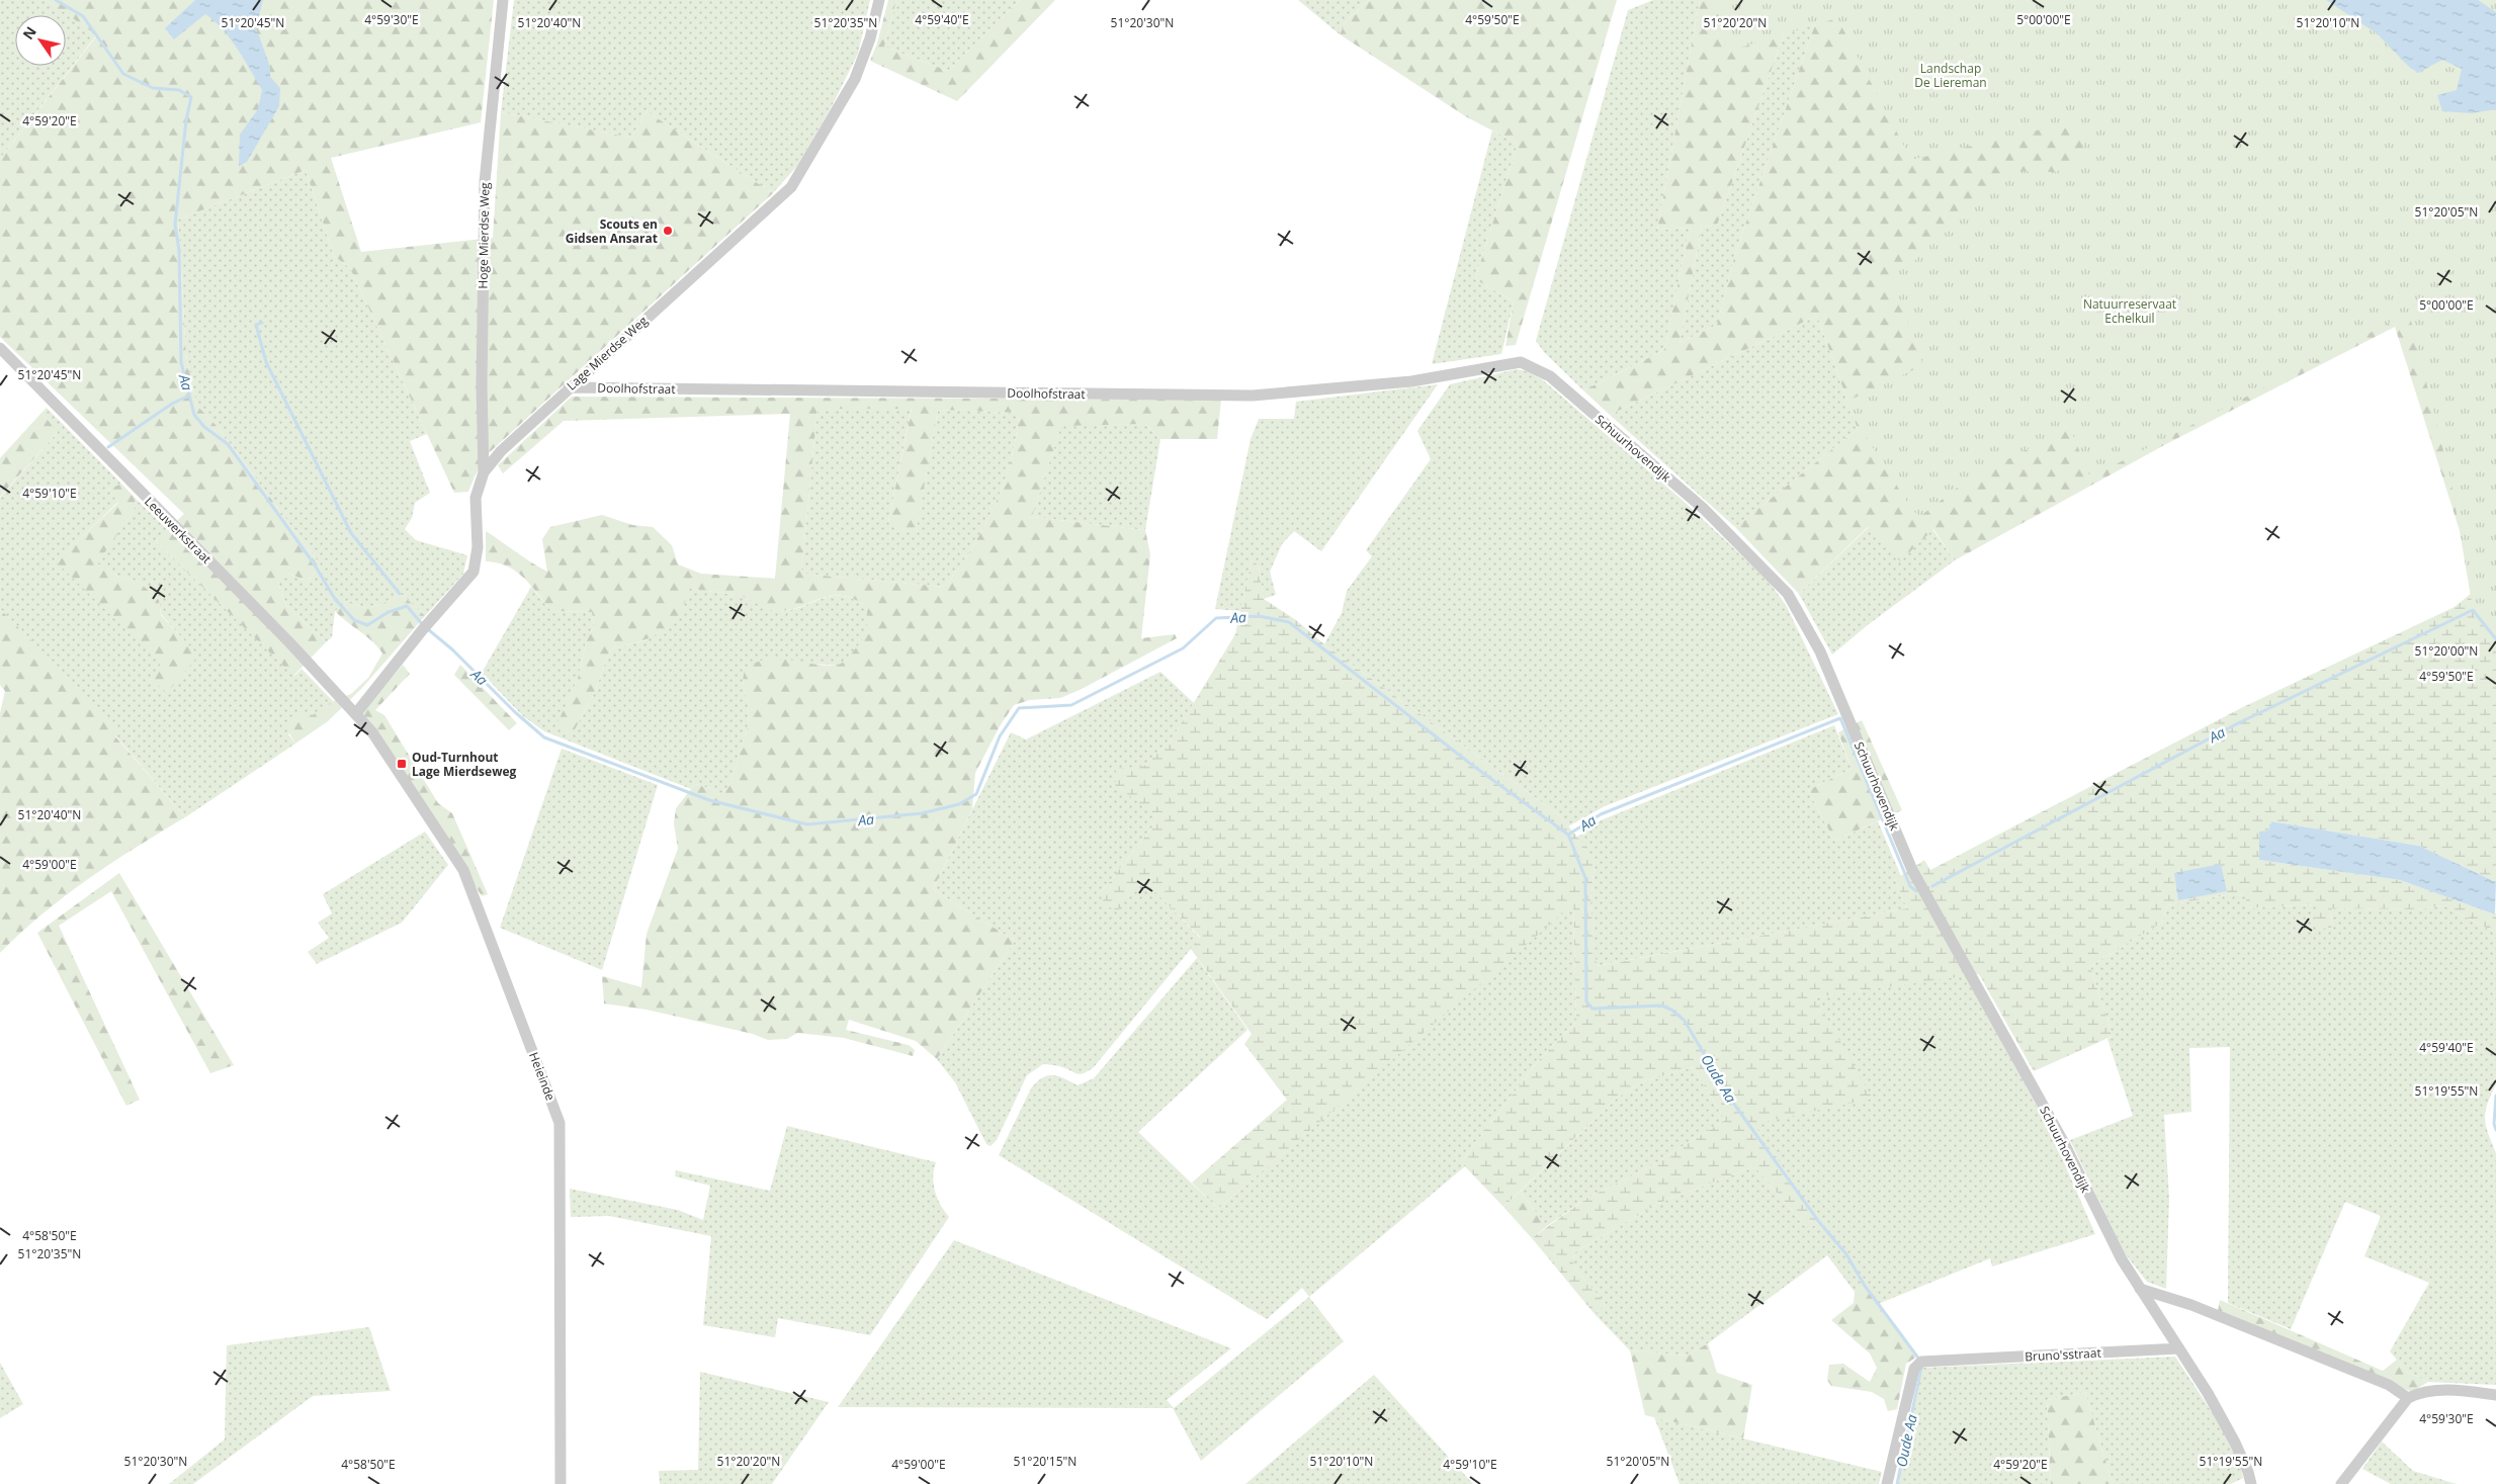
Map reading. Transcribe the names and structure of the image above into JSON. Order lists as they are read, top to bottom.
{
  "streets": {
    "street": [
      "Hoge Mierdse Weg",
      "Lage Mierdse Weg",
      "Doolhofstraat",
      "Schuurhovendijk",
      "Leeuwerkstraat",
      "Heieinde",
      "Bruno'sstraat"
    ]
  },
  "crossings": [
    ["Hoge Mierdse Weg", "Lage Mierdse Weg"],
    ["Lage Mierdse Weg", "Doolhofstraat"],
    ["Lage Mierdse Weg", "Leeuwerkstraat"],
    ["Lage Mierdse Weg", "Heieinde"],
    ["Doolhofstraat", "Schuurhovendijk"],
    ["Schuurhovendijk", "Bruno'sstraat"],
    ["Leeuwerkstraat", "Heieinde"]
  ],
  "water": ["Aa", "Oude Aa"],
  "parks": ["Landschap De Liereman", "Natuurreservaat Echelkuil"],
  "places": {
    "other": ["Scouts en Gidsen Ansarat"],
    "transit": ["Oud-Turnhout Lage Mierdseweg"]
  },
  "north": "top left",
  "coordinates": [
    "4°59'40\"E",
    "4°59'50\"E",
    "4°59'30\"E",
    "5°00'00\"E",
    "51°20'40\"N",
    "51°20'35\"N",
    "51°20'30\"N",
    "51°20'20\"N",
    "51°20'10\"N",
    "51°20'45\"N",
    "4°59'20\"E",
    "51°20'05\"N",
    "4°59'10\"E",
    "51°20'00\"N",
    "4°59'00\"E",
    "51°19'55\"N",
    "4°58'50\"E",
    "51°20'15\"N"
  ]
}
